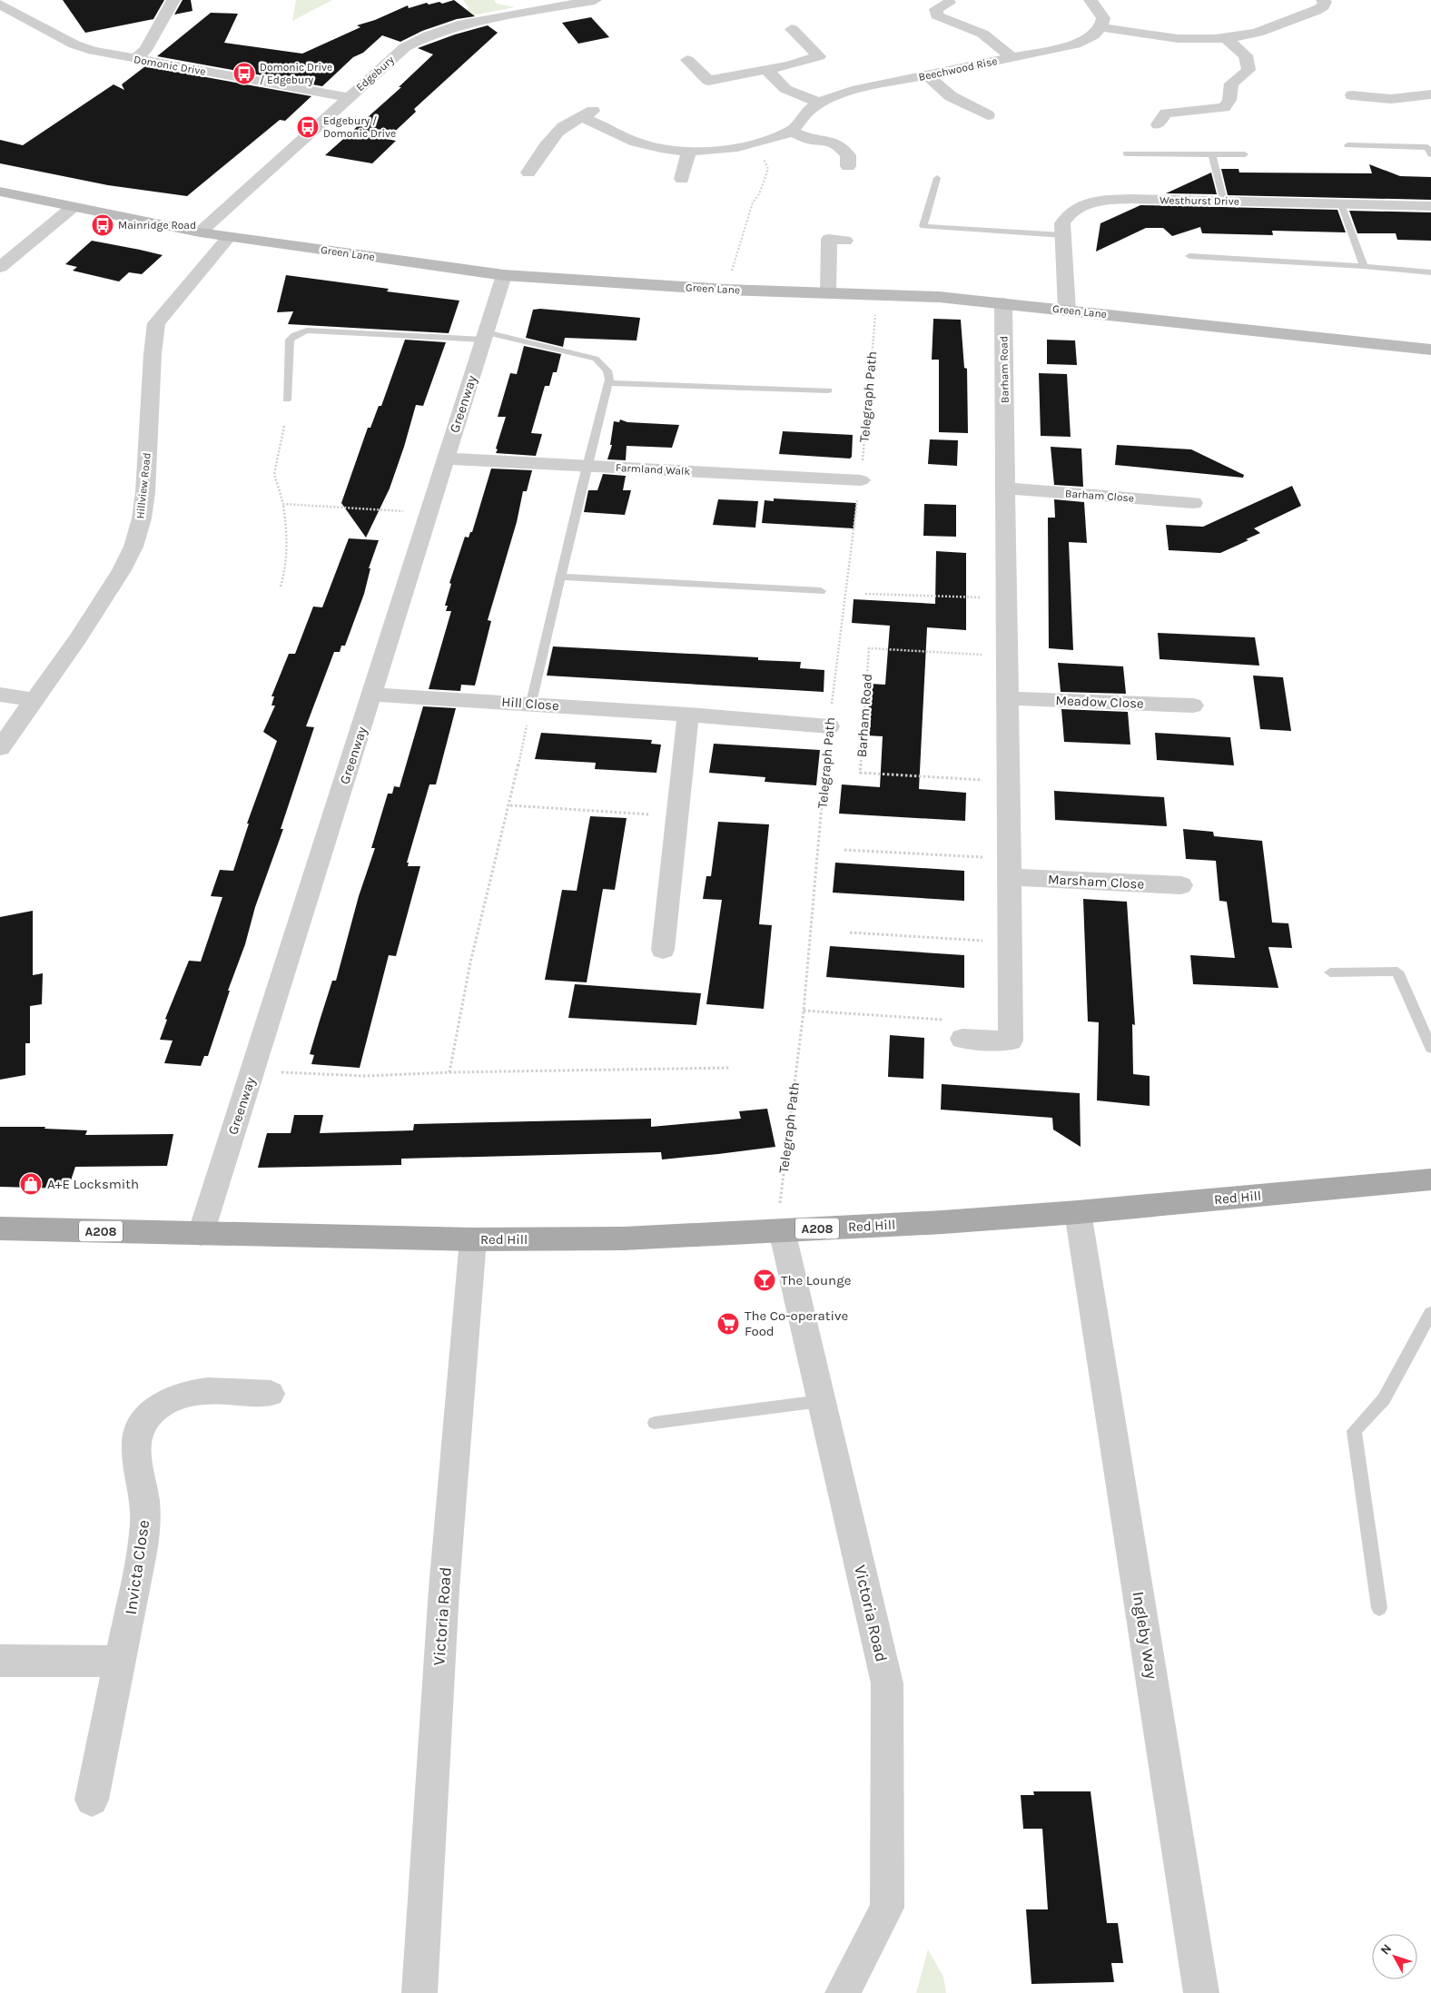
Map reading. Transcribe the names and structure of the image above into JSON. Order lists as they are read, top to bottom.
{
  "streets": {
    "main road": ["Green Lane", "Red Hill", "A208"],
    "street": [
      "Domonic Drive",
      "Beechwood Rise",
      "Edgebury",
      "Westhurst Drive",
      "Barham Road",
      "Greenway",
      "Farmland Walk",
      "Hillview Road",
      "Barham Close",
      "Meadow Close",
      "Hill Close",
      "Marsham Close",
      "Invicta Close",
      "Victoria Road",
      "Ingleby Way"
    ],
    "path": ["Telegraph Path"]
  },
  "crossings": [
    ["Domonic Drive", "Edgebury"],
    ["Edgebury", "Green Lane"],
    ["Westhurst Drive", "Green Lane"],
    ["Green Lane", "Barham Road"],
    ["Green Lane", "Telegraph Path"],
    ["Green Lane", "Greenway"],
    ["Green Lane", "Hillview Road"],
    ["Barham Road", "Barham Close"],
    ["Barham Road", "Meadow Close"],
    ["Barham Road", "Marsham Close"],
    ["Telegraph Path", "Farmland Walk"],
    ["Telegraph Path", "Hill Close"],
    ["Telegraph Path", "Red Hill"],
    ["Telegraph Path", "Victoria Road"],
    ["Greenway", "Farmland Walk"],
    ["Greenway", "Hill Close"],
    ["Greenway", "Red Hill"],
    ["Greenway", "A208"],
    ["Red Hill", "A208"],
    ["Red Hill", "Victoria Road"],
    ["Red Hill", "Ingleby Way"]
  ],
  "places": {
    "bus stop": ["Domonic Drive / Edgebury", "Edgebury / Domonic Drive", "Mainridge Road"],
    "shop": ["A+E Locksmith"],
    "bar": ["The Lounge"],
    "supermarket": ["The Co-operative Food"]
  },
  "north": "top left"
}
